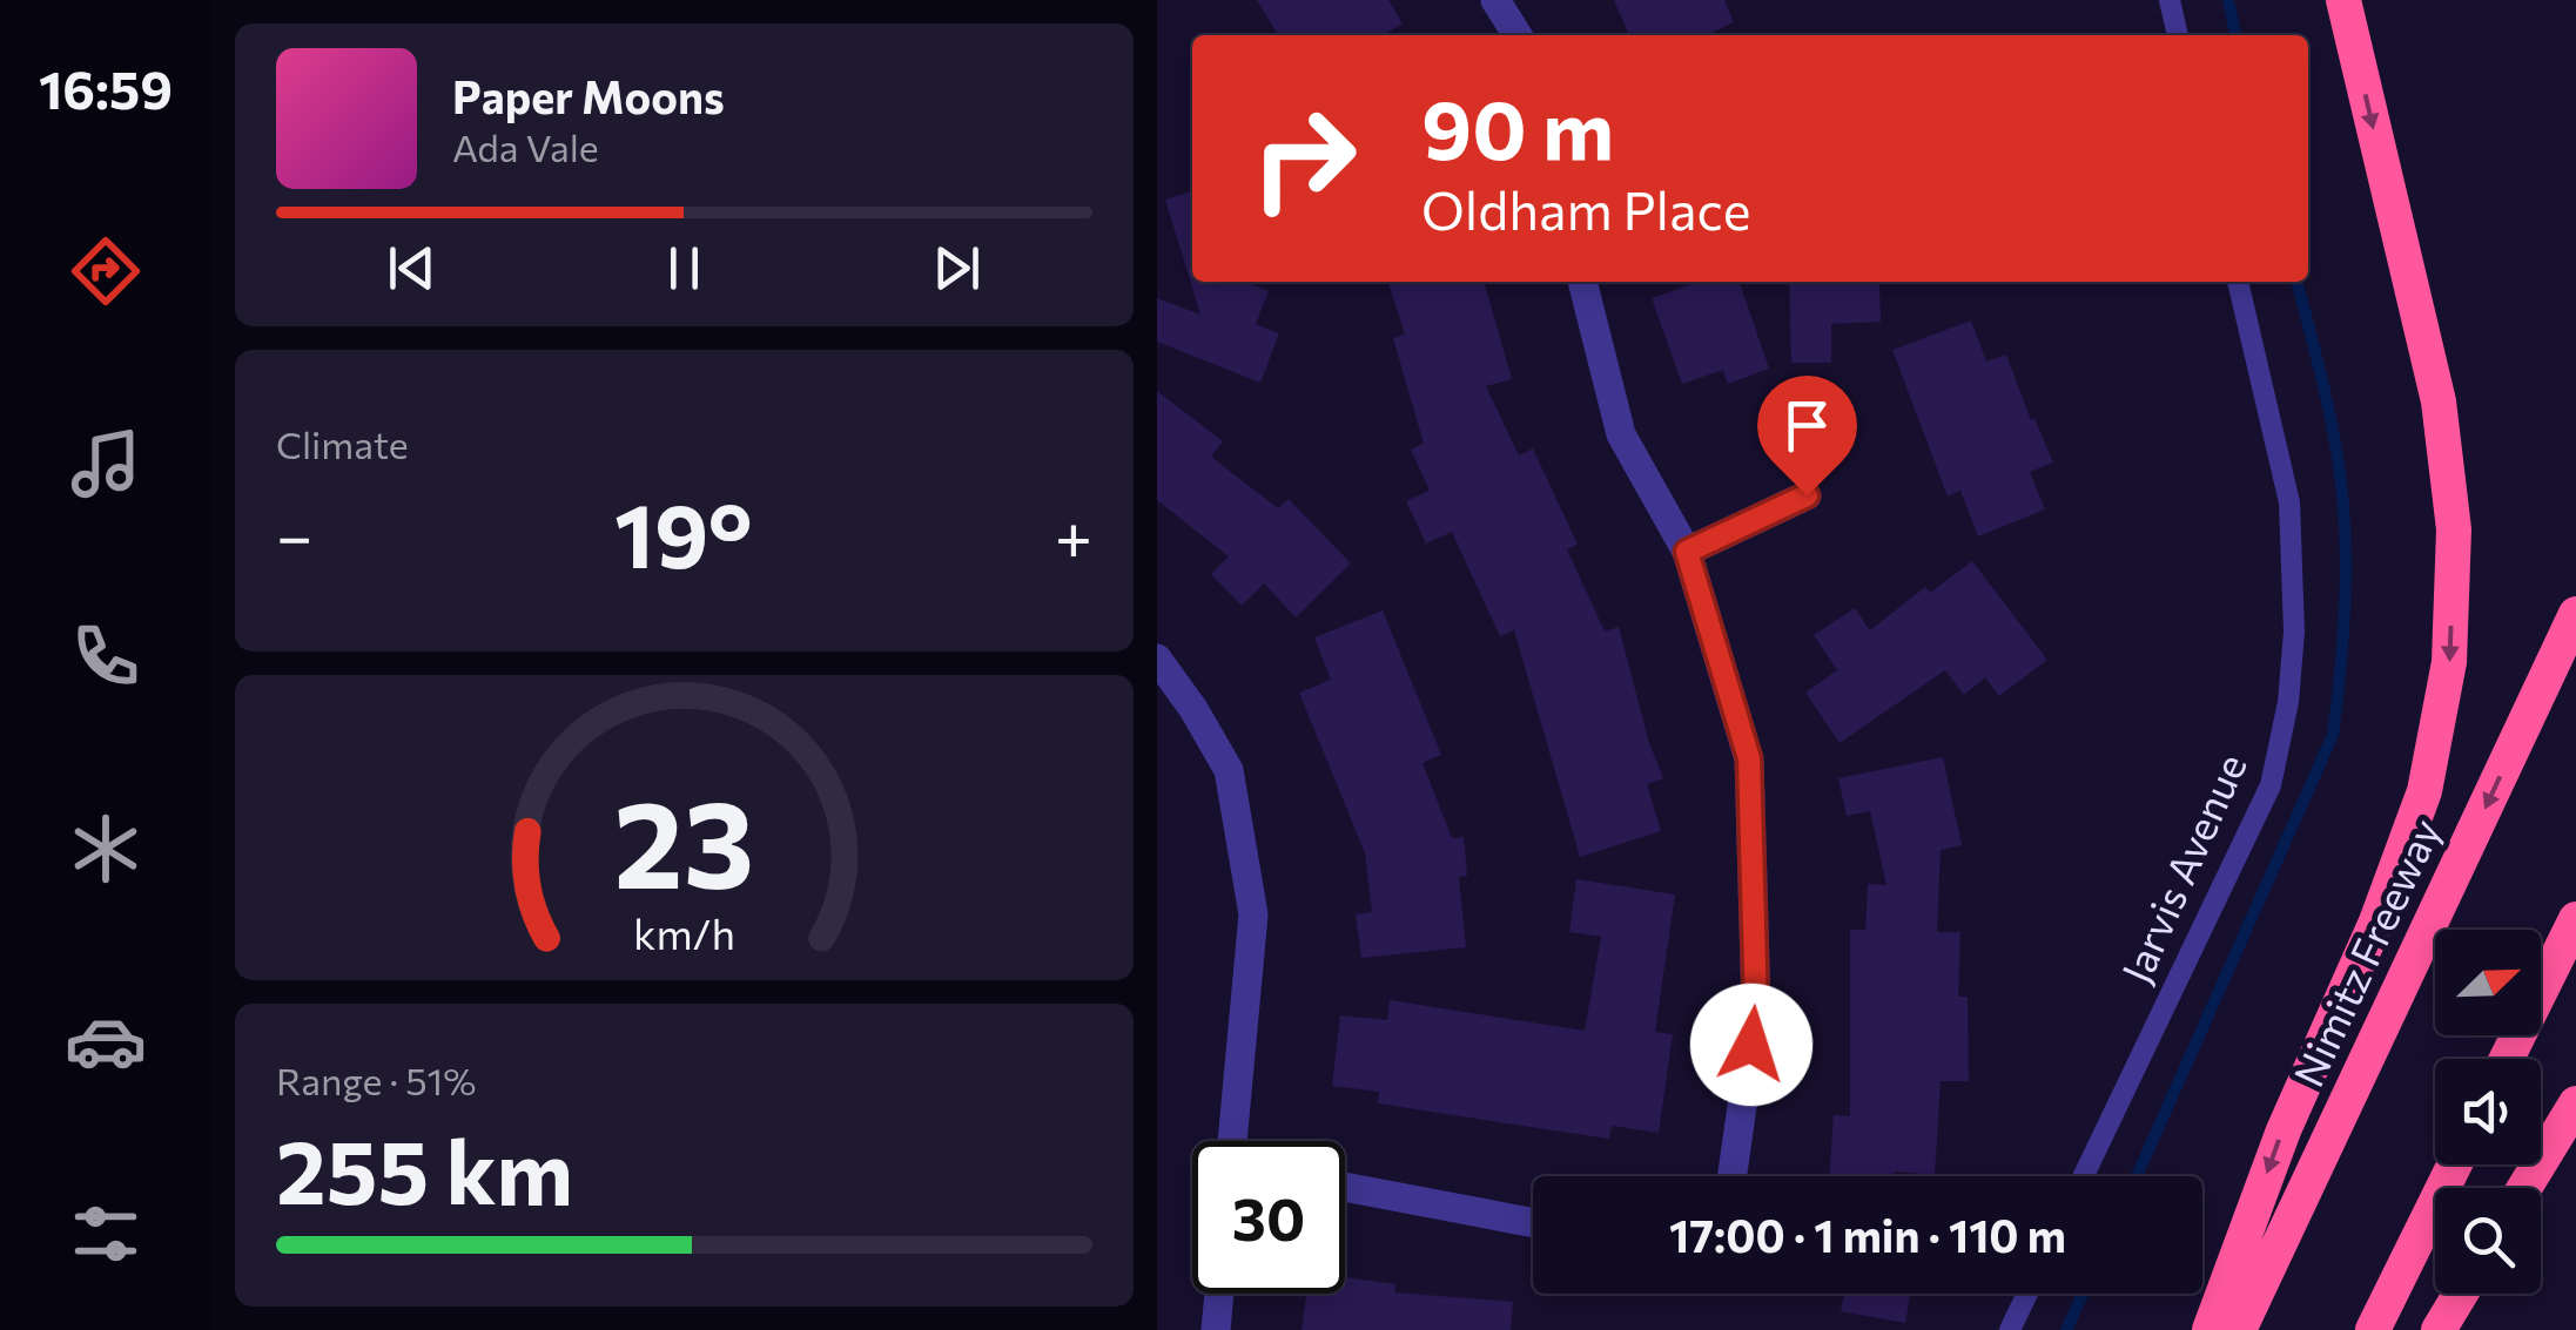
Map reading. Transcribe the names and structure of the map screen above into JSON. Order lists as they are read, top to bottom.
{
  "streets": {
    "highway": ["Nimitz Freeway"],
    "lane": ["Jarvis Avenue"]
  },
  "north": "top right",
  "page": {
    "tabs": "16:59",
    "turn": ["90 m", "Oldham Place"],
    "song": ["Paper Moons", "Ada Vale"],
    "tile": [
      "Climate",
      ["Range · 51%", "255 km"]
    ],
    "heat": ["−", "19°", "+"],
    "limit": "30",
    "trip": "17:00 · 1 min · 110 m",
    "gauge": ["23", "km/h"]
  }
}
